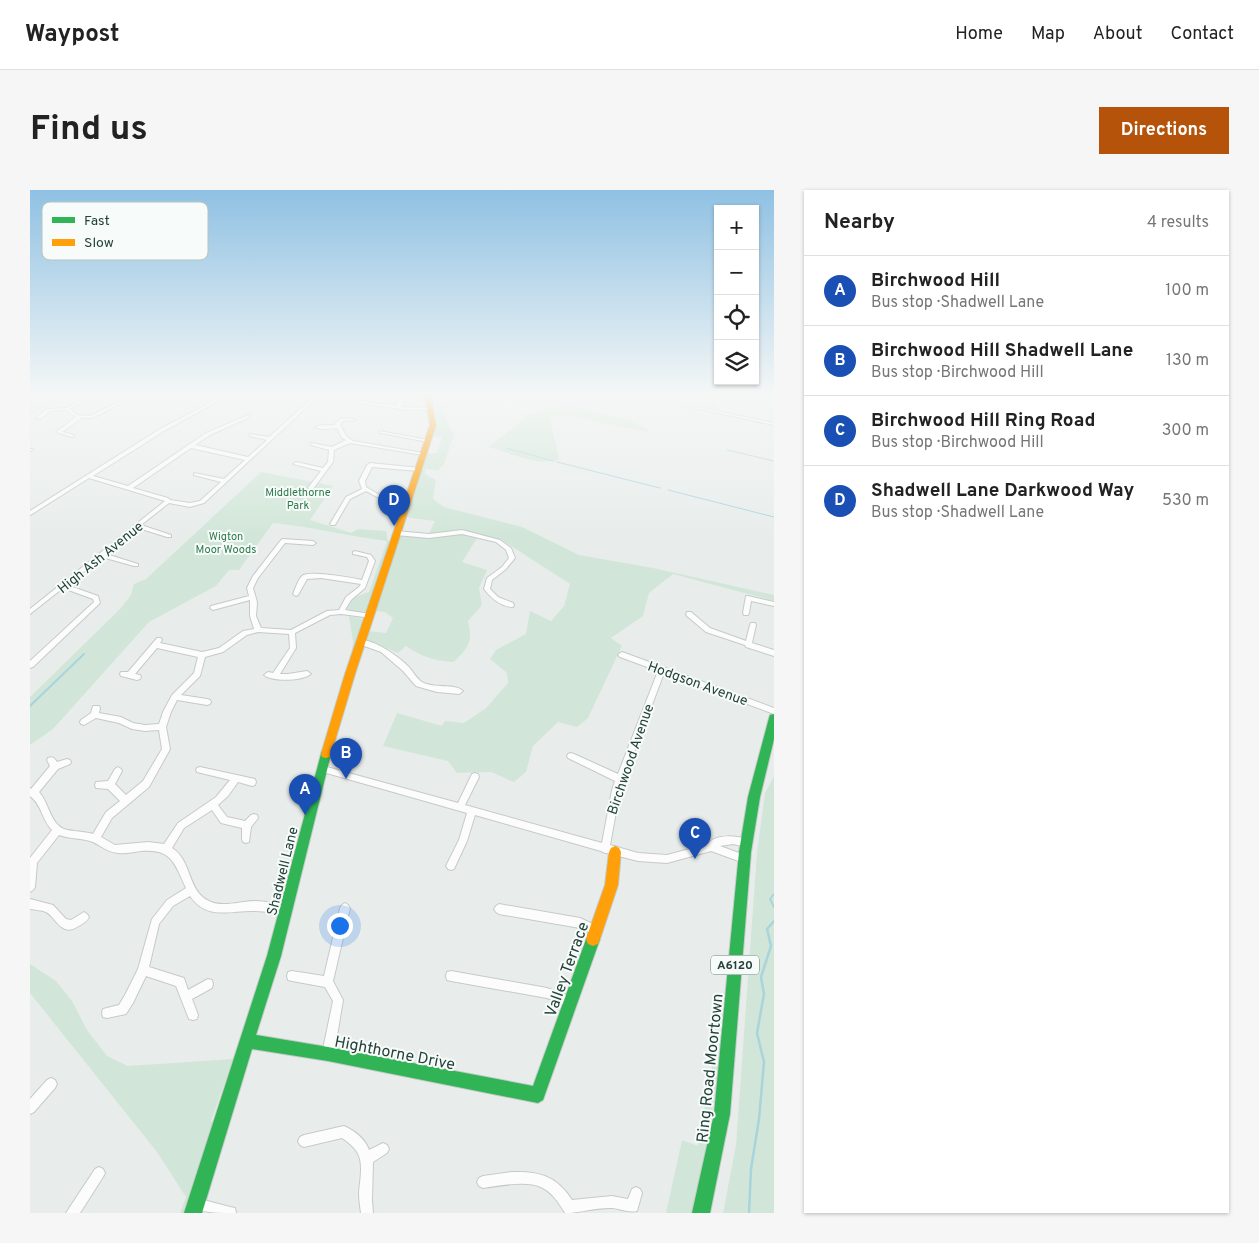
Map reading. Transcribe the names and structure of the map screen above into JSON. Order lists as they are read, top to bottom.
{
  "streets": {
    "main road": [
      "Shadwell Lane",
      "A6120",
      "Valley Terrace",
      "Highthorne Drive",
      "Ring Road Moortown"
    ],
    "street": ["High Ash Avenue", "Hodgson Avenue", "Birchwood Avenue"]
  },
  "crossings": [
    ["Hodgson Avenue", "Birchwood Avenue"],
    ["Birchwood Avenue", "Valley Terrace"],
    ["Shadwell Lane", "Highthorne Drive"],
    ["Valley Terrace", "Highthorne Drive"]
  ],
  "parks": ["Middlethorne Park", "Wigton Moor Woods"],
  "legend": ["Fast", "Slow"],
  "page": {
    "header": "Waypost",
    "nav": [
      "Home",
      "Map",
      "About",
      "Contact"
    ],
    "buttons": "Directions",
    "title": "Find us",
    "heading": ["Nearby", "4 results"],
    "map_buttons": ["+", "−"],
    "list": [
      {
        "mark": "A",
        "name": "Birchwood Hill",
        "note": "Bus stop · Shadwell Lane",
        "value": "100 m"
      },
      {
        "mark": "B",
        "name": "Birchwood Hill Shadwell Lane",
        "note": "Bus stop · Birchwood Hill",
        "value": "130 m"
      },
      {
        "mark": "C",
        "name": "Birchwood Hill Ring Road",
        "note": "Bus stop · Birchwood Hill",
        "value": "300 m"
      },
      {
        "mark": "D",
        "name": "Shadwell Lane Darkwood Way",
        "note": "Bus stop · Shadwell Lane",
        "value": "530 m"
      }
    ],
    "pins": [
      "D",
      "B",
      "A",
      "C"
    ]
  }
}
